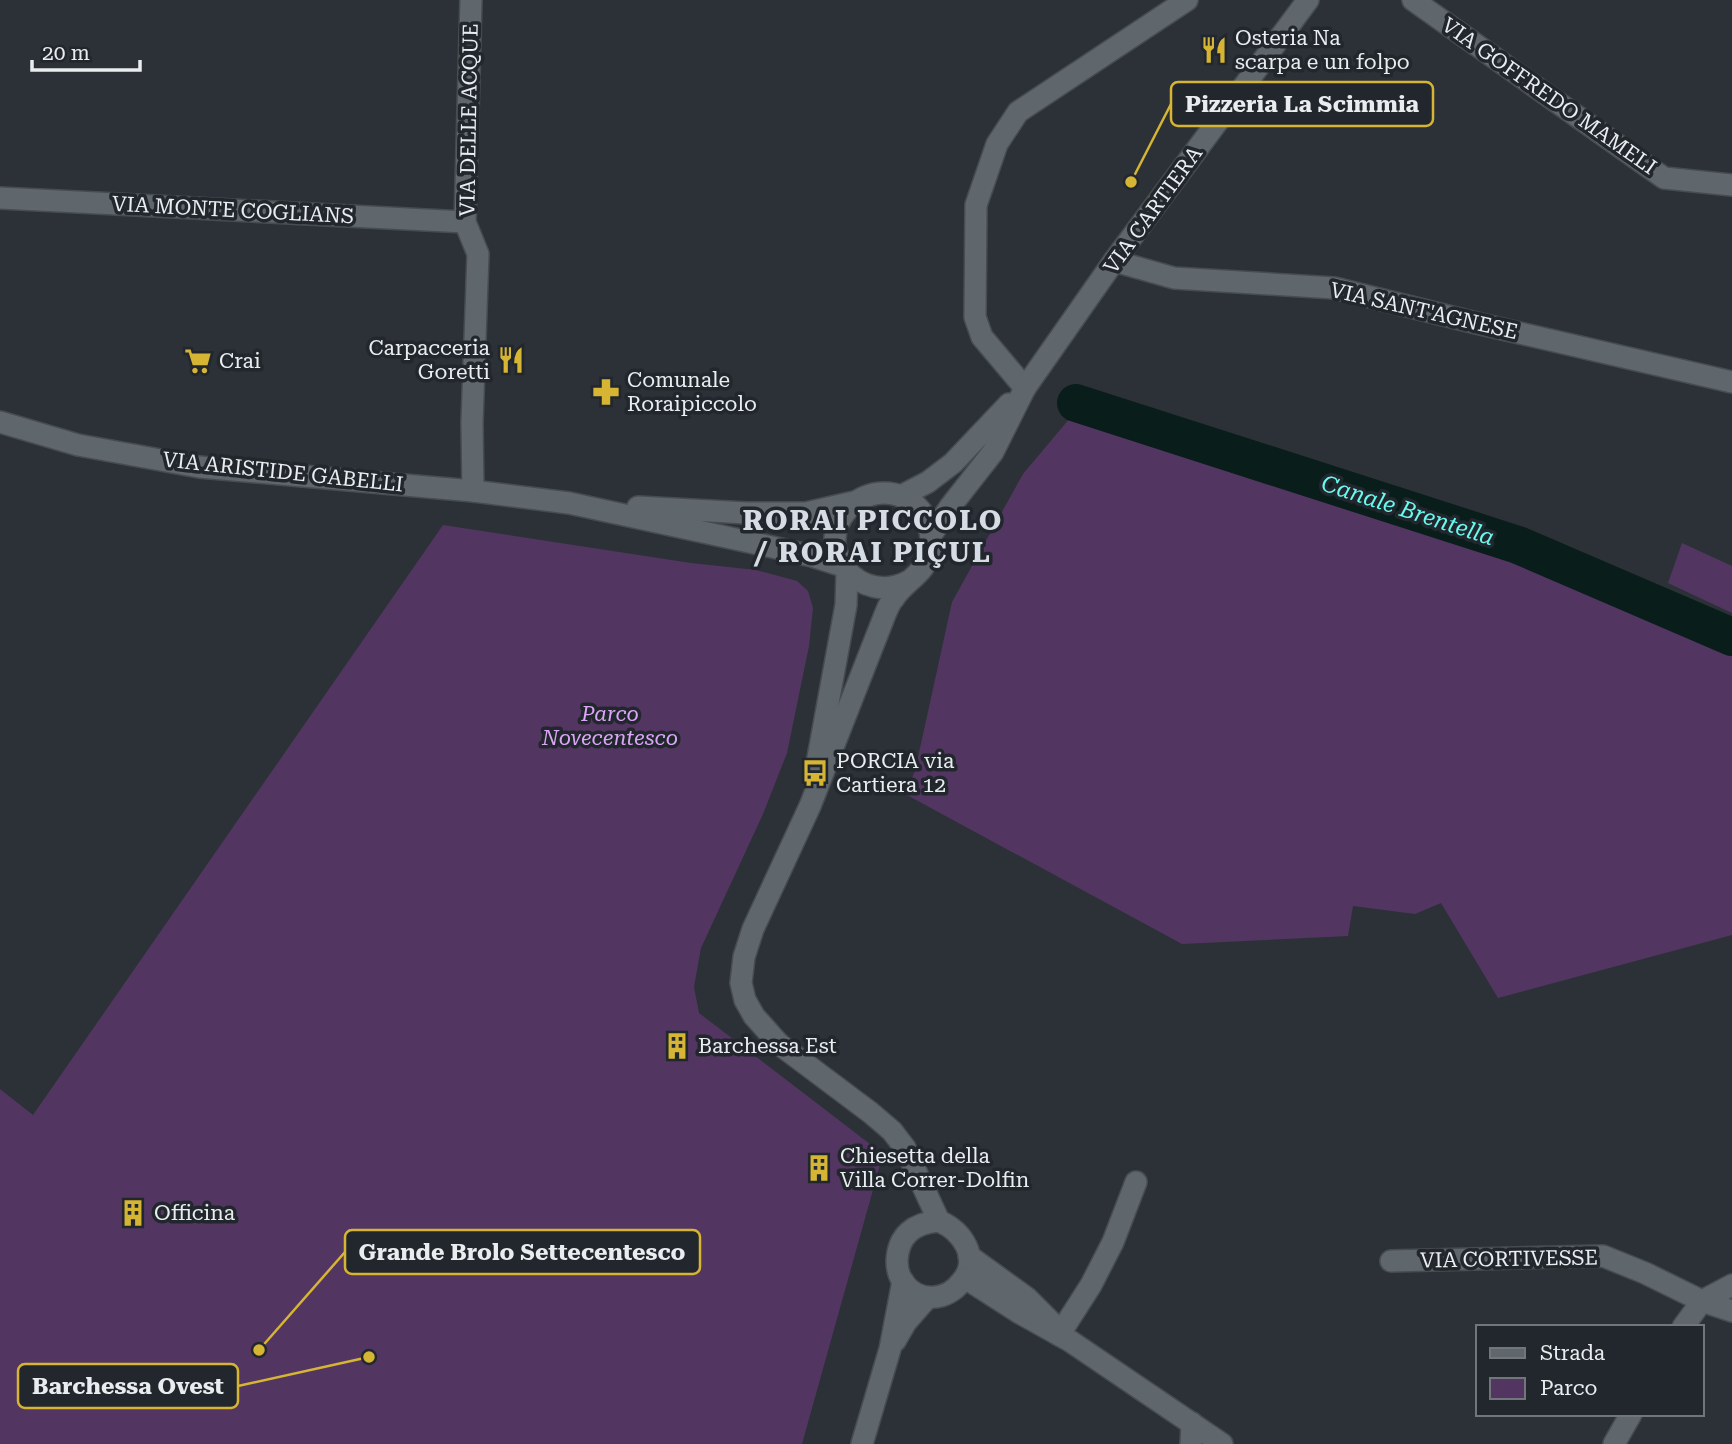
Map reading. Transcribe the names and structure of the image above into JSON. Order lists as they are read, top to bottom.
{
  "streets": {
    "main road": [
      "VIA GOFFREDO MAMELI",
      "VIA DELLE ACQUE",
      "VIA MONTE COGLIANS",
      "VIA CARTIERA",
      "VIA SANT'AGNESE",
      "VIA ARISTIDE GABELLI",
      "VIA CORTIVESSE"
    ]
  },
  "crossings": [
    ["VIA DELLE ACQUE", "VIA MONTE COGLIANS"],
    ["VIA DELLE ACQUE", "VIA ARISTIDE GABELLI"],
    ["VIA CARTIERA", "VIA SANT'AGNESE"],
    ["VIA CARTIERA", "VIA ARISTIDE GABELLI"]
  ],
  "districts": ["RORAI PICCOLO / RORAI PIÇUL"],
  "water": ["Canale Brentella"],
  "parks": ["Parco Novecentesco"],
  "places": {
    "restaurant": ["Osteria Na scarpa e un folpo", "Carpacceria Goretti"],
    "other": ["Pizzeria La Scimmia", "Grande Brolo Settecentesco", "Barchessa Ovest"],
    "supermarket": ["Crai"],
    "pharmacy": ["Comunale Roraipiccolo"],
    "bus stop": ["PORCIA via Cartiera 12"],
    "building": ["Barchessa Est", "Chiesetta della Villa Correr-Dolfin", "Officina"]
  },
  "legend": ["Strada", "Parco"],
  "scale_bar": "20 m"
}
